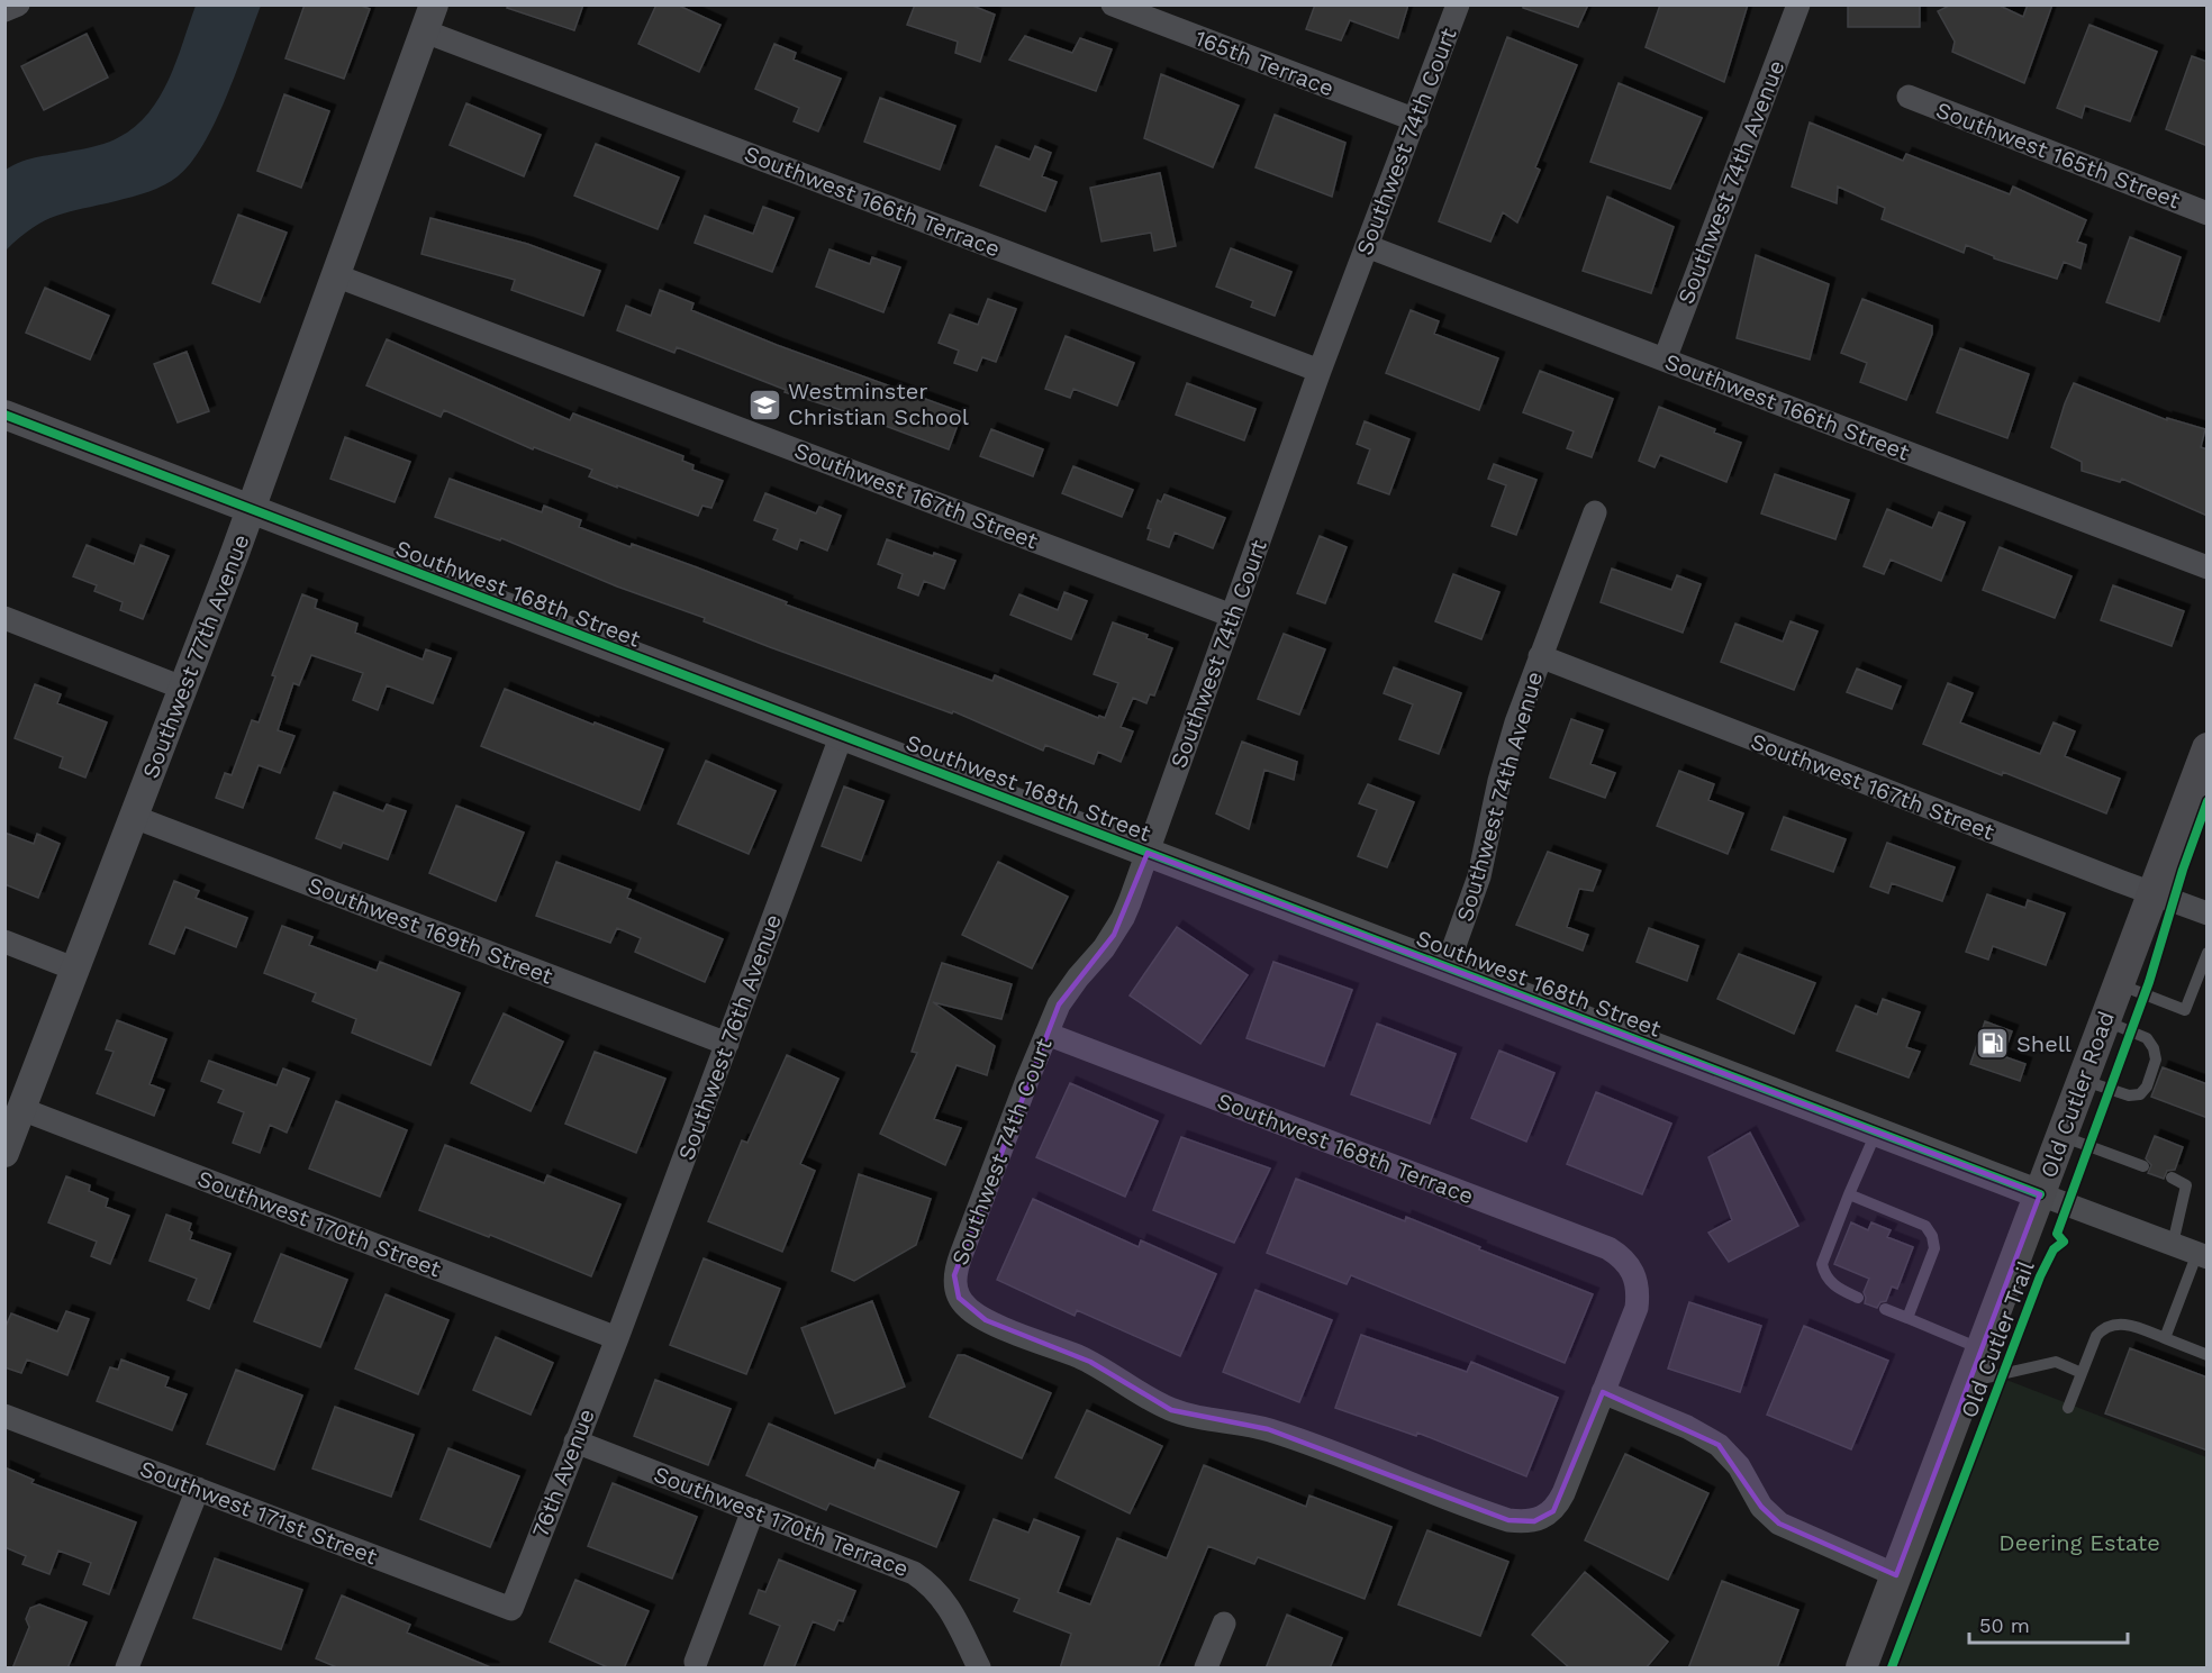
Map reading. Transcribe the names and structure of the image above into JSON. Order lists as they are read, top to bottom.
{
  "streets": {
    "main road": ["Old Cutler Road"],
    "street": [
      "165th Terrace",
      "Southwest 74th Court",
      "Southwest 165th Street",
      "Southwest 74th Avenue",
      "Southwest 166th Terrace",
      "Southwest 166th Street",
      "Southwest 167th Street",
      "Southwest 168th Street",
      "Southwest 77th Avenue",
      "Southwest 169th Street",
      "Southwest 76th Avenue",
      "Southwest 168th Terrace",
      "Southwest 170th Street",
      "76th Avenue",
      "Southwest 171st Street",
      "Southwest 170th Terrace"
    ],
    "cycle path": ["Old Cutler Trail"]
  },
  "crossings": [
    ["165th Terrace", "Southwest 74th Court"],
    ["Southwest 74th Court", "Southwest 166th Terrace"],
    ["Southwest 74th Court", "Southwest 166th Street"],
    ["Southwest 74th Court", "Southwest 167th Street"],
    ["Southwest 74th Court", "Southwest 168th Street"],
    ["Southwest 74th Court", "Southwest 168th Terrace"],
    ["Southwest 74th Avenue", "Southwest 166th Street"],
    ["Southwest 74th Avenue", "Southwest 167th Street"],
    ["Southwest 74th Avenue", "Southwest 168th Street"],
    ["Southwest 166th Terrace", "Southwest 77th Avenue"],
    ["Southwest 167th Street", "Southwest 77th Avenue"],
    ["Southwest 167th Street", "Old Cutler Road"],
    ["Southwest 168th Street", "Southwest 77th Avenue"],
    ["Southwest 168th Street", "Southwest 76th Avenue"],
    ["Southwest 168th Street", "Old Cutler Road"],
    ["Southwest 77th Avenue", "Southwest 169th Street"],
    ["Southwest 77th Avenue", "Southwest 170th Street"],
    ["Southwest 169th Street", "Southwest 76th Avenue"],
    ["Southwest 76th Avenue", "Southwest 170th Street"],
    ["Southwest 76th Avenue", "76th Avenue"],
    ["Southwest 170th Street", "76th Avenue"],
    ["76th Avenue", "Southwest 171st Street"],
    ["76th Avenue", "Southwest 170th Terrace"]
  ],
  "parks": ["Deering Estate"],
  "places": {
    "school or university": ["Westminster Christian School"],
    "fuel station": ["Shell"]
  },
  "scale_bar": "50 m"
}
